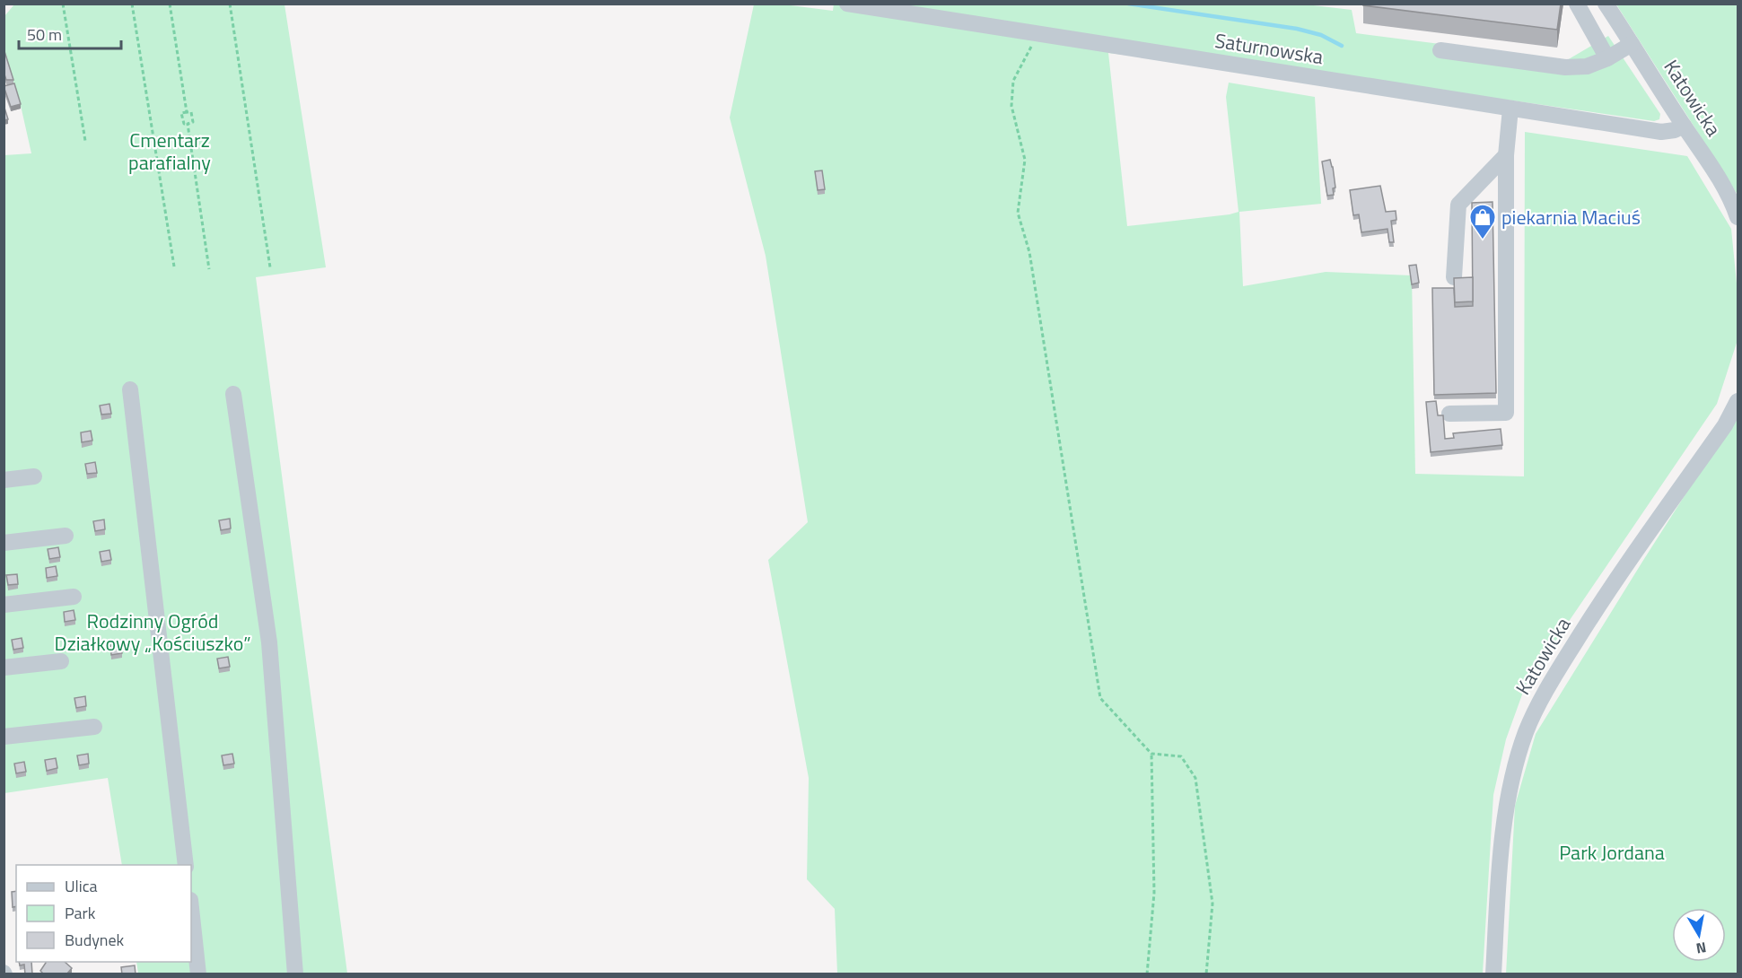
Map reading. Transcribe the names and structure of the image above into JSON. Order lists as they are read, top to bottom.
{
  "streets": {
    "street": ["Saturnowska", "Katowicka"]
  },
  "crossings": [
    ["Saturnowska", "Katowicka"]
  ],
  "parks": ["Cmentarz parafialny", "Rodzinny Ogród Działkowy „Kościuszko”", "Park Jordana"],
  "places": {
    "shop": ["piekarnia Maciuś"]
  },
  "legend": ["Ulica", "Park", "Budynek"],
  "scale_bar": "50 m",
  "north": "bottom"
}
